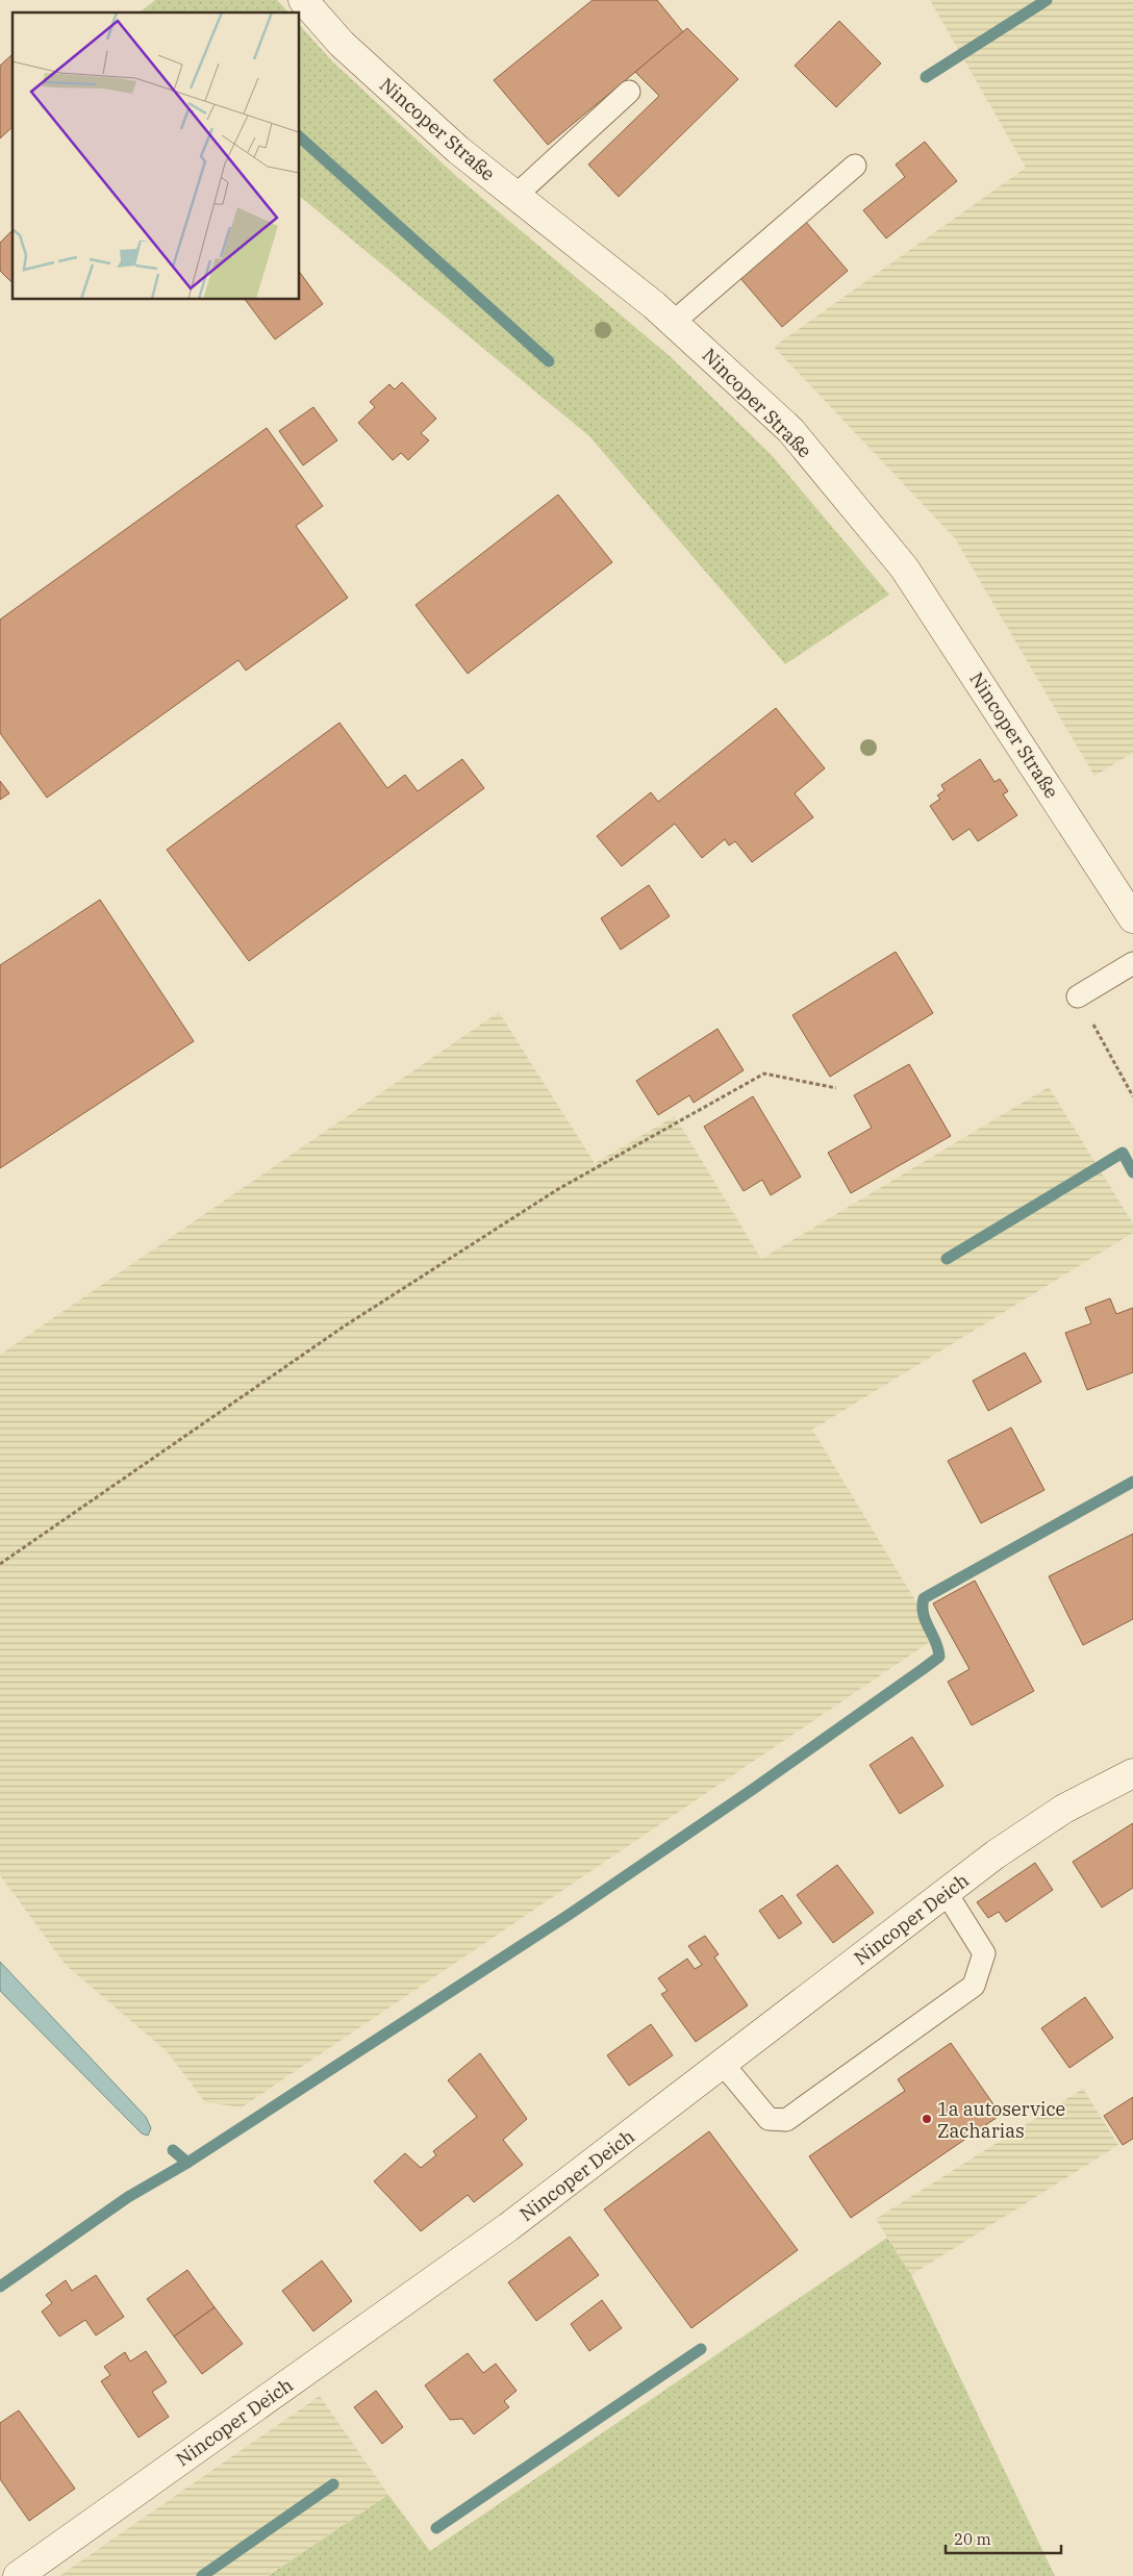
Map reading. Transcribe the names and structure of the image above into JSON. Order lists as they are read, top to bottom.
{
  "streets": {
    "main road": ["Nincoper Straße", "Nincoper Deich"]
  },
  "places": ["1a autoservice Zacharias"],
  "scale_bar": "20 m"
}
